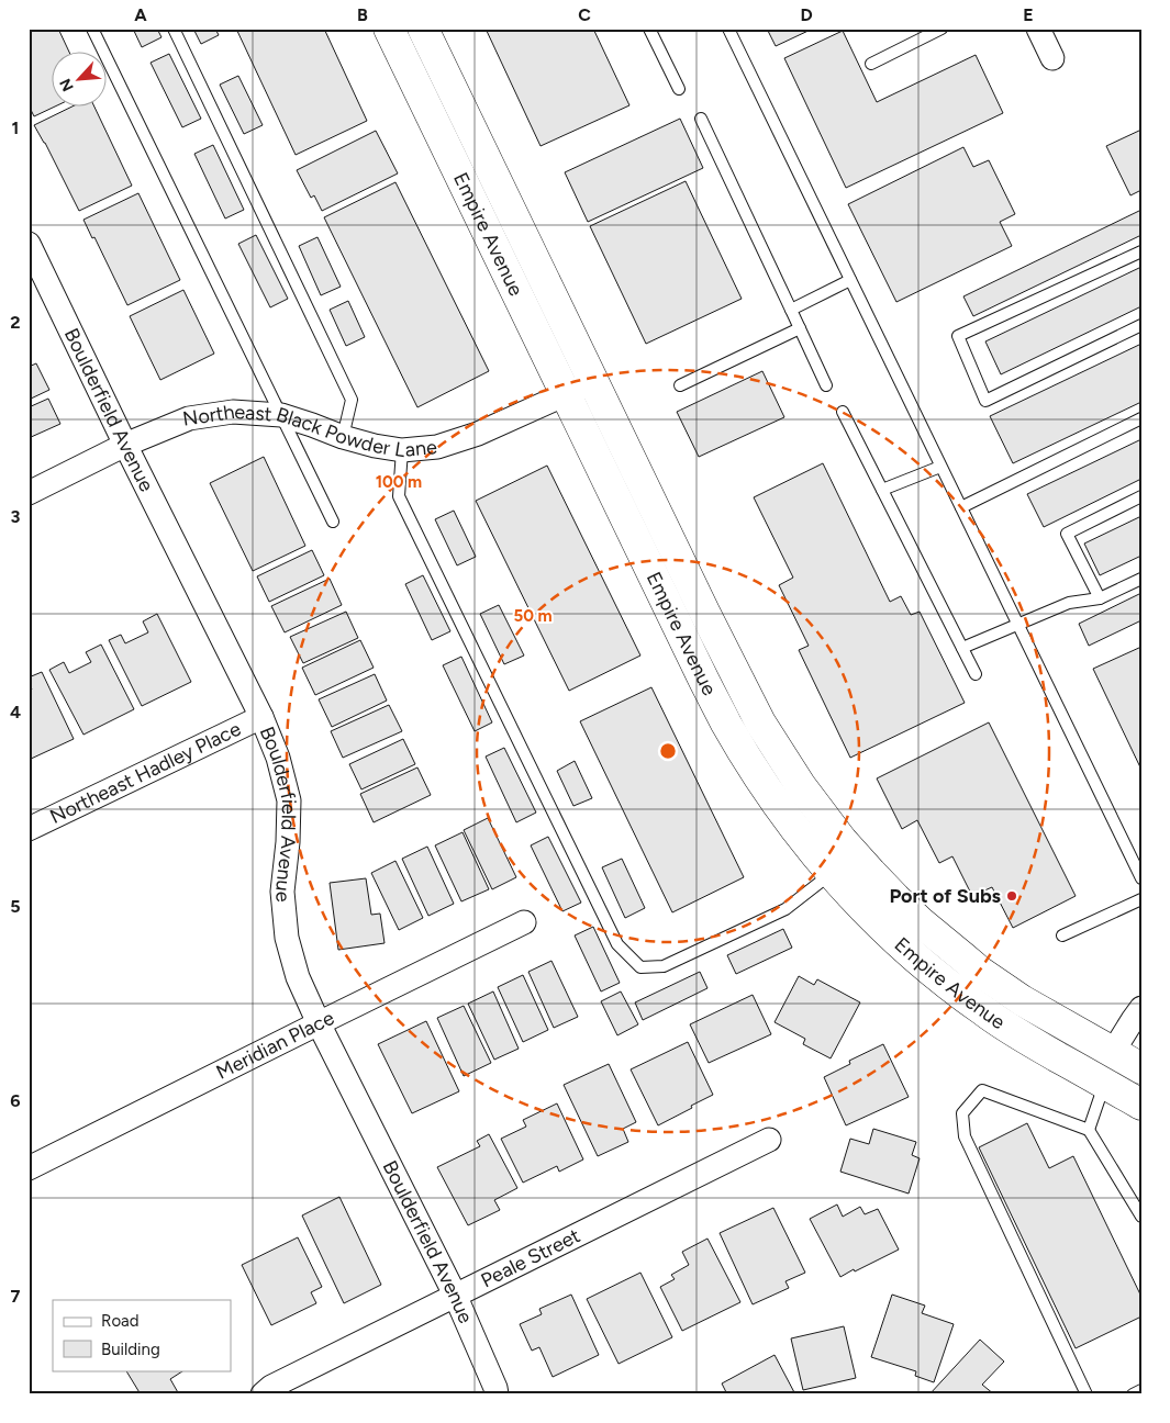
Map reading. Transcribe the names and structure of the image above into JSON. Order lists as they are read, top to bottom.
{
  "streets": {
    "highway": ["Empire Avenue"],
    "street": [
      "Boulderfield Avenue",
      "Northeast Black Powder Lane",
      "Northeast Hadley Place",
      "Meridian Place",
      "Peale Street"
    ]
  },
  "crossings": [
    ["Empire Avenue", "Northeast Black Powder Lane"],
    ["Boulderfield Avenue", "Northeast Black Powder Lane"],
    ["Boulderfield Avenue", "Northeast Hadley Place"],
    ["Boulderfield Avenue", "Meridian Place"],
    ["Boulderfield Avenue", "Peale Street"]
  ],
  "places": ["Port of Subs"],
  "legend": ["Road", "Building"],
  "north": "bottom left",
  "grid": {
    "columns": [
      "A",
      "B",
      "C",
      "D",
      "E"
    ],
    "rows": [
      "1",
      "2",
      "3",
      "4",
      "5",
      "6",
      "7"
    ]
  },
  "rings": ["100 m", "50 m"]
}
